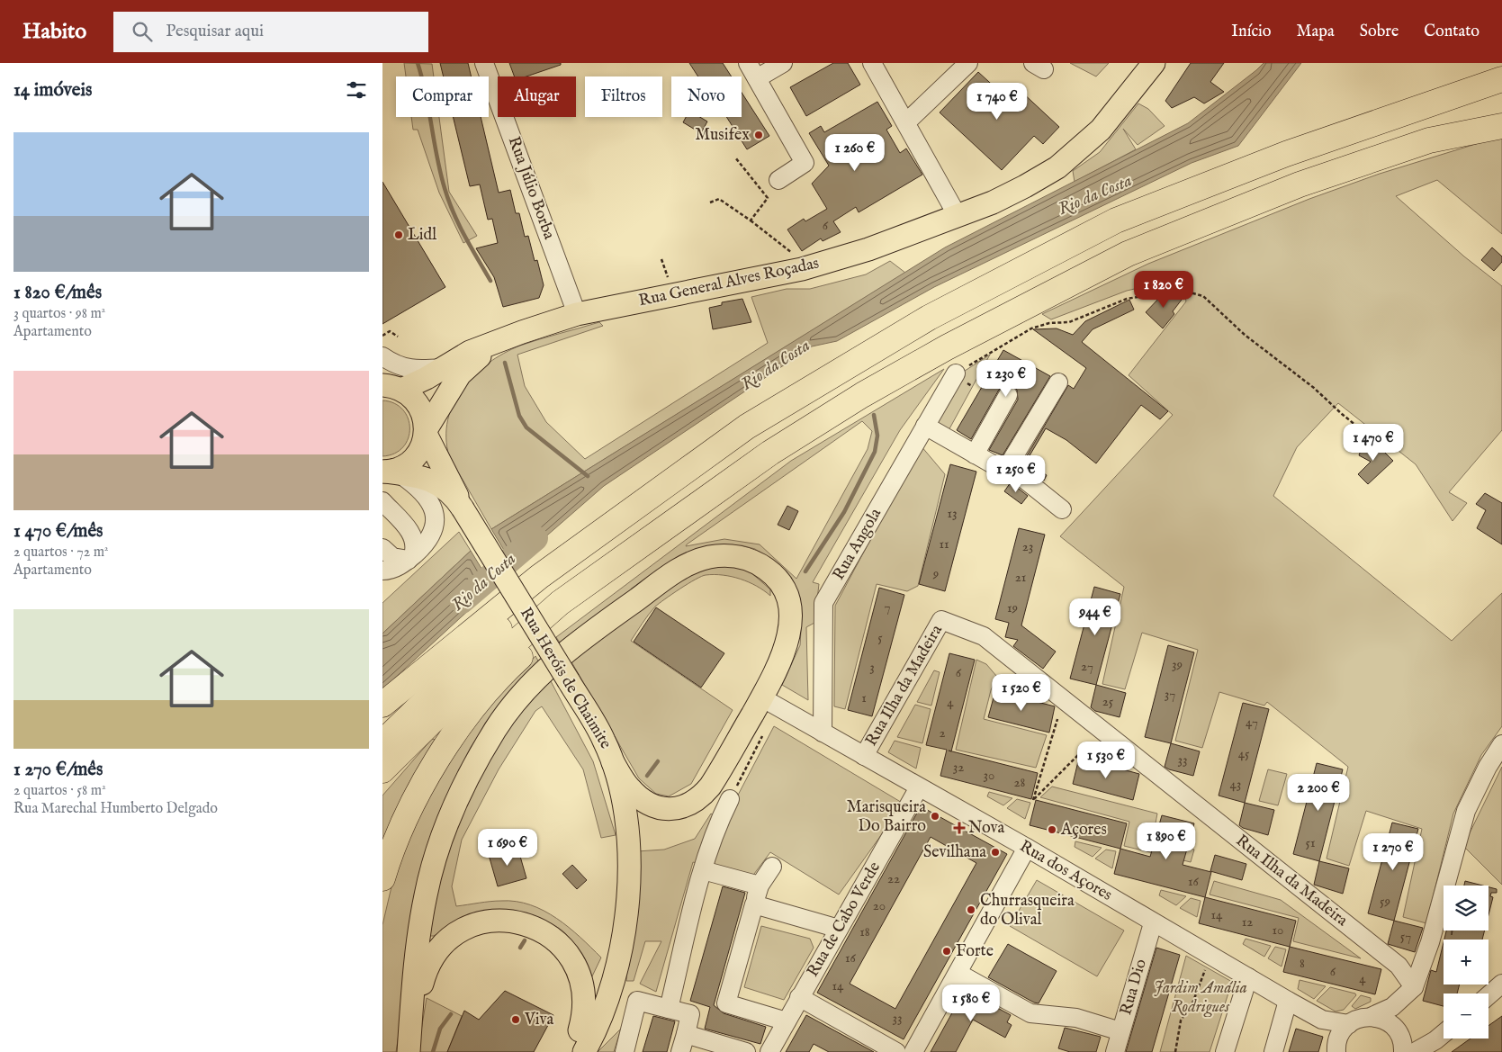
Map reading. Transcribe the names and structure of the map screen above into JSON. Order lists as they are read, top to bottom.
{
  "streets": {
    "main road": ["Rua General Alves Roçadas", "Rua Heróis de Chaimite"],
    "street": [
      "Rua Júlio Borba",
      "Rua Angola",
      "Rua Ilha da Madeira",
      "Rua dos Açores",
      "Rua de Cabo Verde",
      "Rua Dio"
    ]
  },
  "crossings": [
    ["Rua Júlio Borba", "Rua General Alves Roçadas"],
    ["Rua General Alves Roçadas", "Rua Heróis de Chaimite"],
    ["Rua Angola", "Rua dos Açores"],
    ["Rua Ilha da Madeira", "Rua dos Açores"],
    ["Rua dos Açores", "Rua de Cabo Verde"],
    ["Rua dos Açores", "Rua Dio"]
  ],
  "water": ["Rio da Costa"],
  "parks": ["Jardim Amália Rodrigues"],
  "places": {
    "other": [
      "Musifex",
      "Lidl",
      "Marisqueira Do Bairro",
      "Açores",
      "Sevilhana",
      "Churrasqueira do Olival",
      "Forte",
      "Viva"
    ],
    "health": ["Nova"]
  },
  "house_numbers": [
    "6",
    "13",
    "11",
    "23",
    "9",
    "21",
    "7",
    "19",
    "5",
    "39",
    "27",
    "3",
    "6",
    "37",
    "1",
    "25",
    "4",
    "47",
    "2",
    "45",
    "33",
    "32",
    "30",
    "28",
    "43",
    "51",
    "22",
    "16",
    "59",
    "20",
    "14",
    "12",
    "10",
    "18",
    "57",
    "16",
    "8",
    "6",
    "4",
    "14",
    "33"
  ],
  "page": {
    "header": "Habito",
    "search": "Pesquisar aqui",
    "nav": [
      "Início",
      "Mapa",
      "Sobre",
      "Contato"
    ],
    "heading": "14 imóveis",
    "chip": [
      "Comprar",
      "Alugar",
      "Filtros",
      "Novo"
    ],
    "price": [
      "1 740 €",
      "1 260 €",
      "1 820 €",
      "1 230 €",
      "1 470 €",
      "1 250 €",
      "944 €",
      "1 520 €",
      "1 530 €",
      "2 200 €",
      "1 890 €",
      "1 690 €",
      "1 270 €",
      "1 580 €"
    ],
    "list": [
      {
        "name": "1 820 €/mês",
        "note": "3 quartos · 98 m² · Apartamento"
      },
      {
        "name": "1 470 €/mês",
        "note": "2 quartos · 72 m² · Apartamento"
      },
      {
        "name": "1 270 €/mês",
        "note": "2 quartos · 58 m² · Rua Marechal Humberto Delgado"
      }
    ],
    "map_buttons": ["+", "−"]
  }
}
